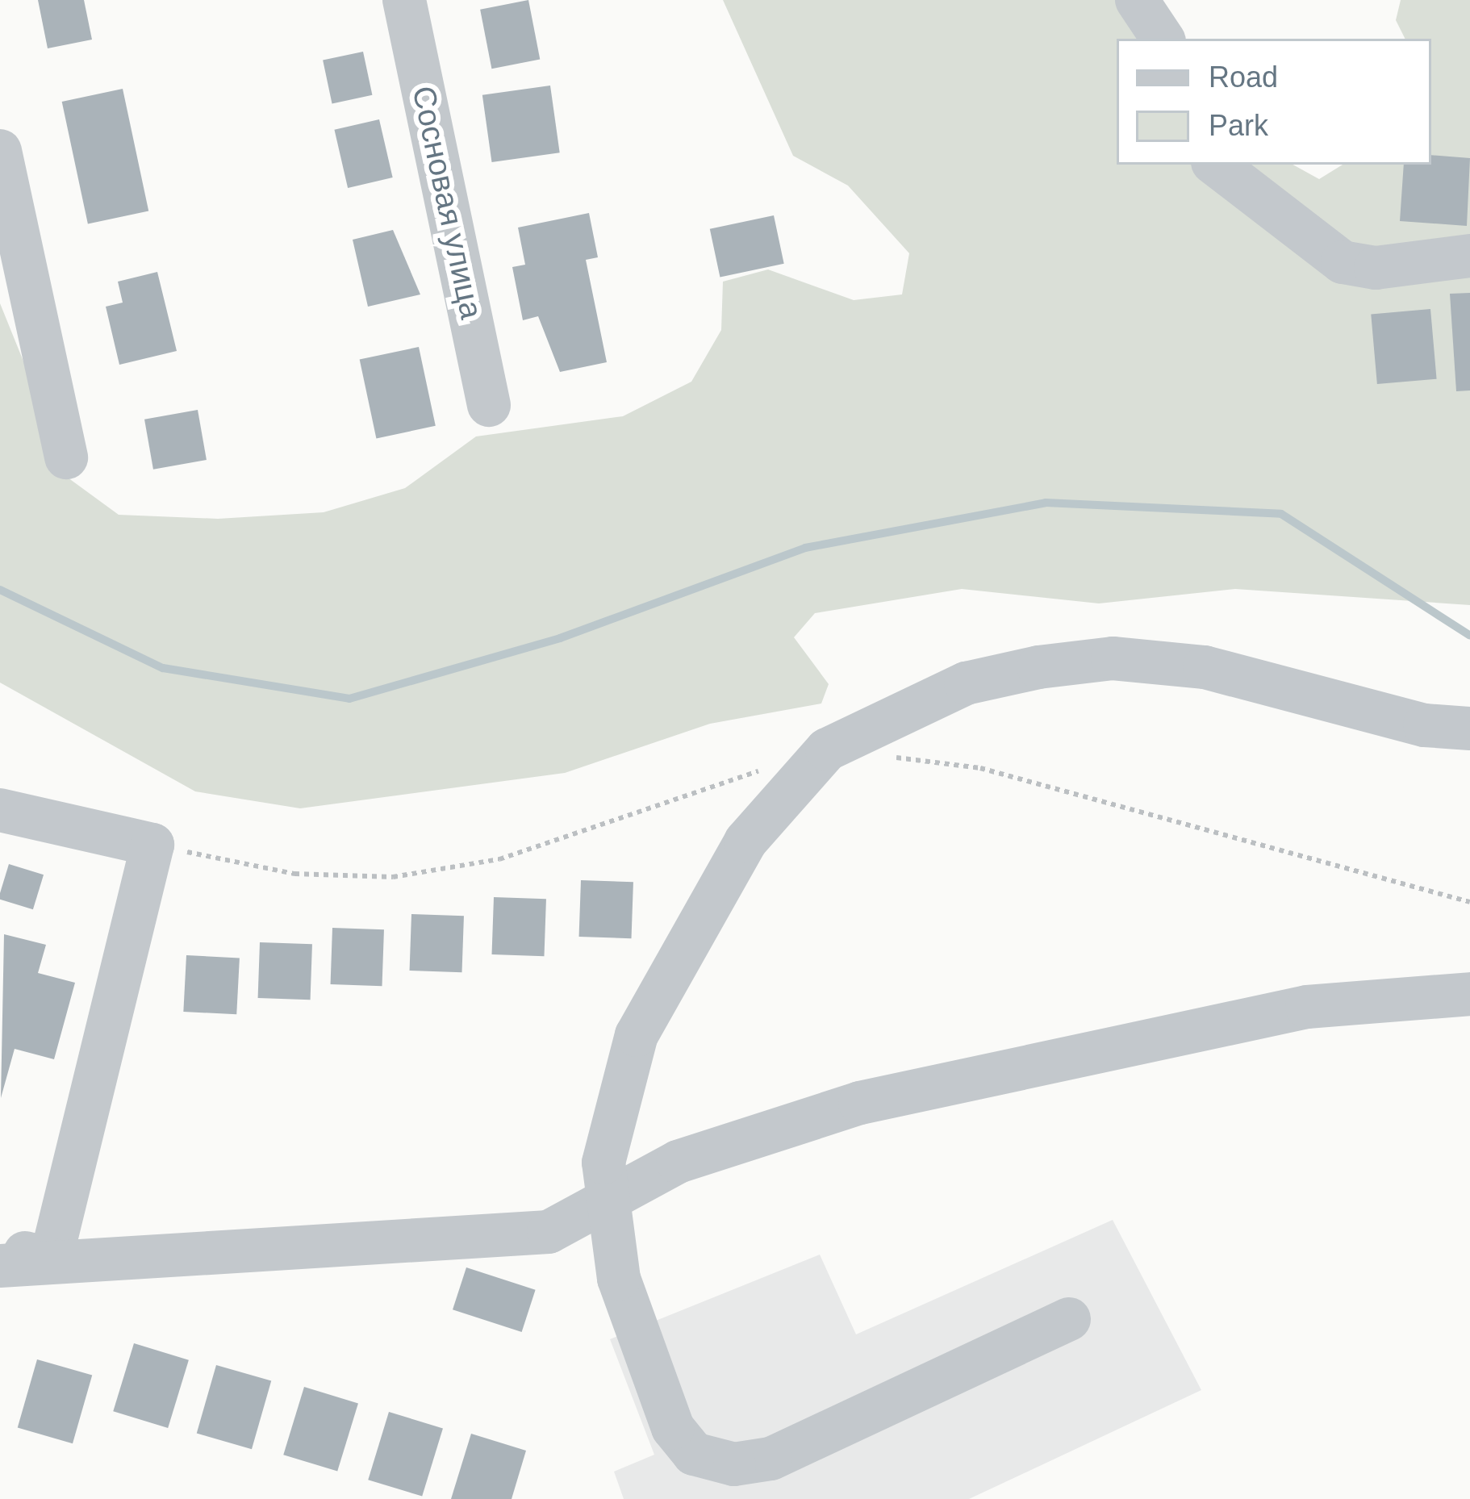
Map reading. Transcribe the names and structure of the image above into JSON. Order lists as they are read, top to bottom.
{
  "streets": {
    "street": ["Сосновая улица"]
  },
  "legend": ["Road", "Park"]
}
